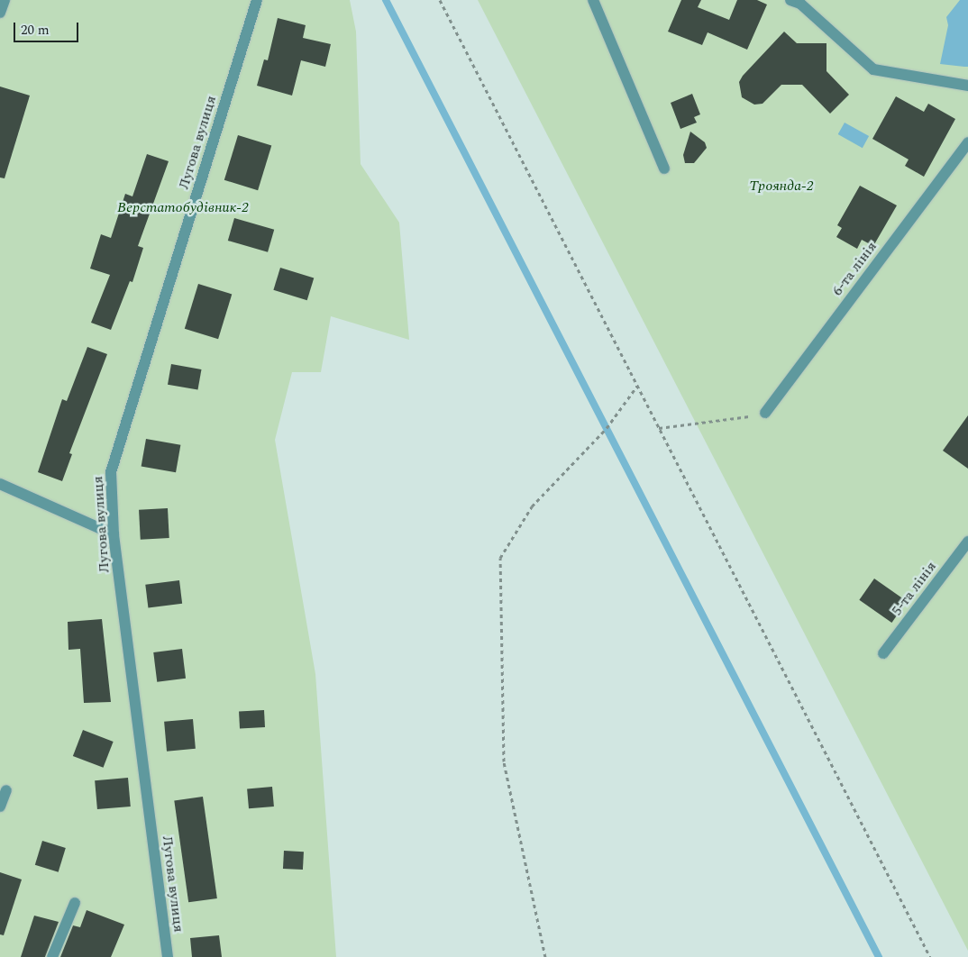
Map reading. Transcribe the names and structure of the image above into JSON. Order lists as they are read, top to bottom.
{
  "streets": {
    "street": ["Лугова вулиця", "6-та лінія", "5-та лінія"]
  },
  "parks": ["Троянда-2", "Верстатобудівник-2"],
  "scale_bar": "20 m"
}
